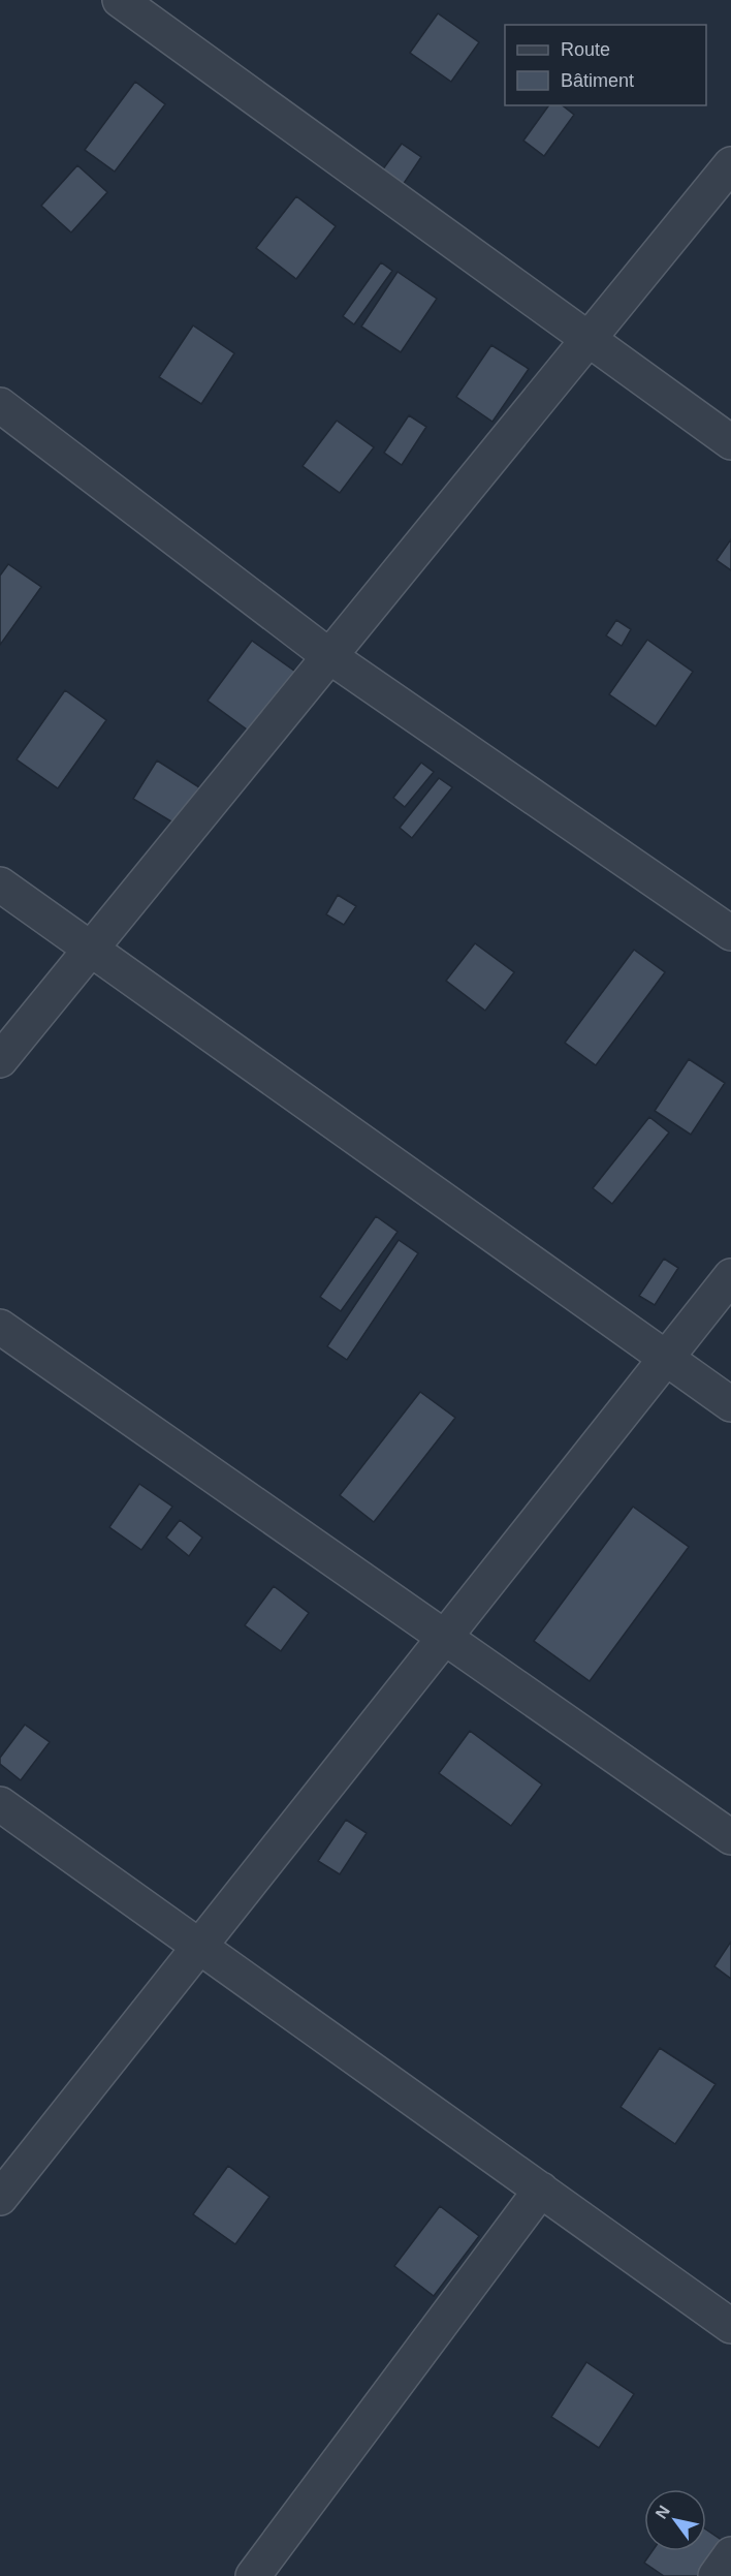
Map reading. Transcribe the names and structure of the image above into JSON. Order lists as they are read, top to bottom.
{
  "legend": ["Route", "Bâtiment"],
  "north": "top left"
}
